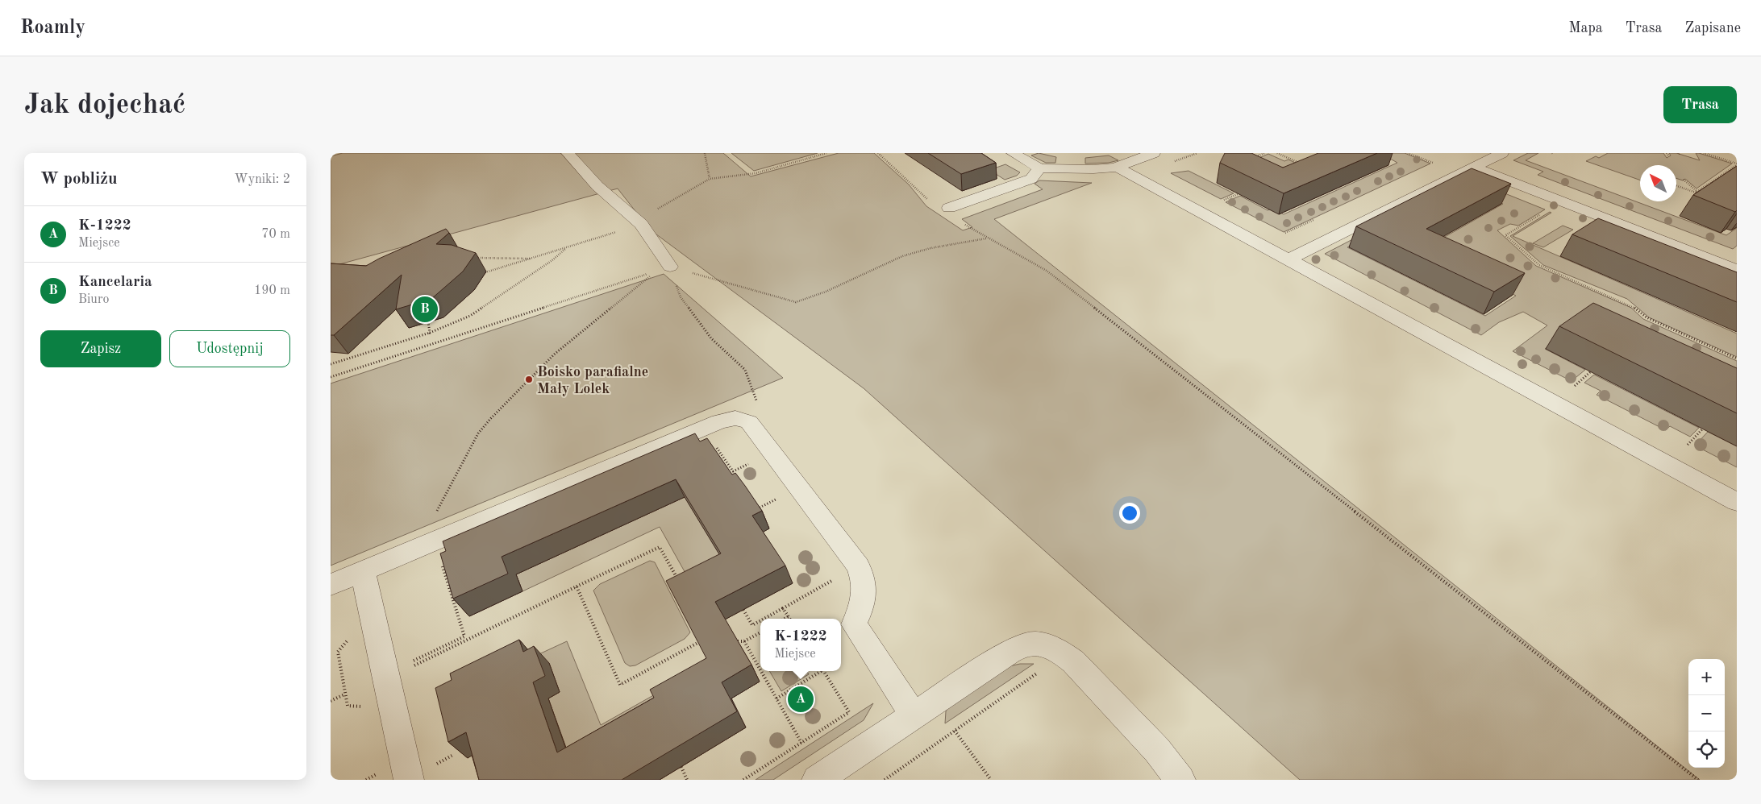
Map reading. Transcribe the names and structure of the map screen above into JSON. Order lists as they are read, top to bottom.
{
  "places": ["Boisko parafialne Mały Lolek"],
  "north": "top left",
  "page": {
    "header": "Roamly",
    "nav": ["Mapa", "Trasa", "Zapisane"],
    "buttons": [
      "Trasa",
      ["Zapisz", "Udostępnij"]
    ],
    "title": "Jak dojechać",
    "heading": ["W pobliżu", "Wyniki: 2"],
    "list": [
      {
        "mark": "A",
        "name": "K-1222",
        "note": "Miejsce",
        "value": "70 m"
      },
      {
        "mark": "B",
        "name": "Kancelaria",
        "note": "Biuro",
        "value": "190 m"
      }
    ],
    "pins": ["B", "A"],
    "popup": ["K-1222", "Miejsce"],
    "map_buttons": ["+", "−"]
  }
}
